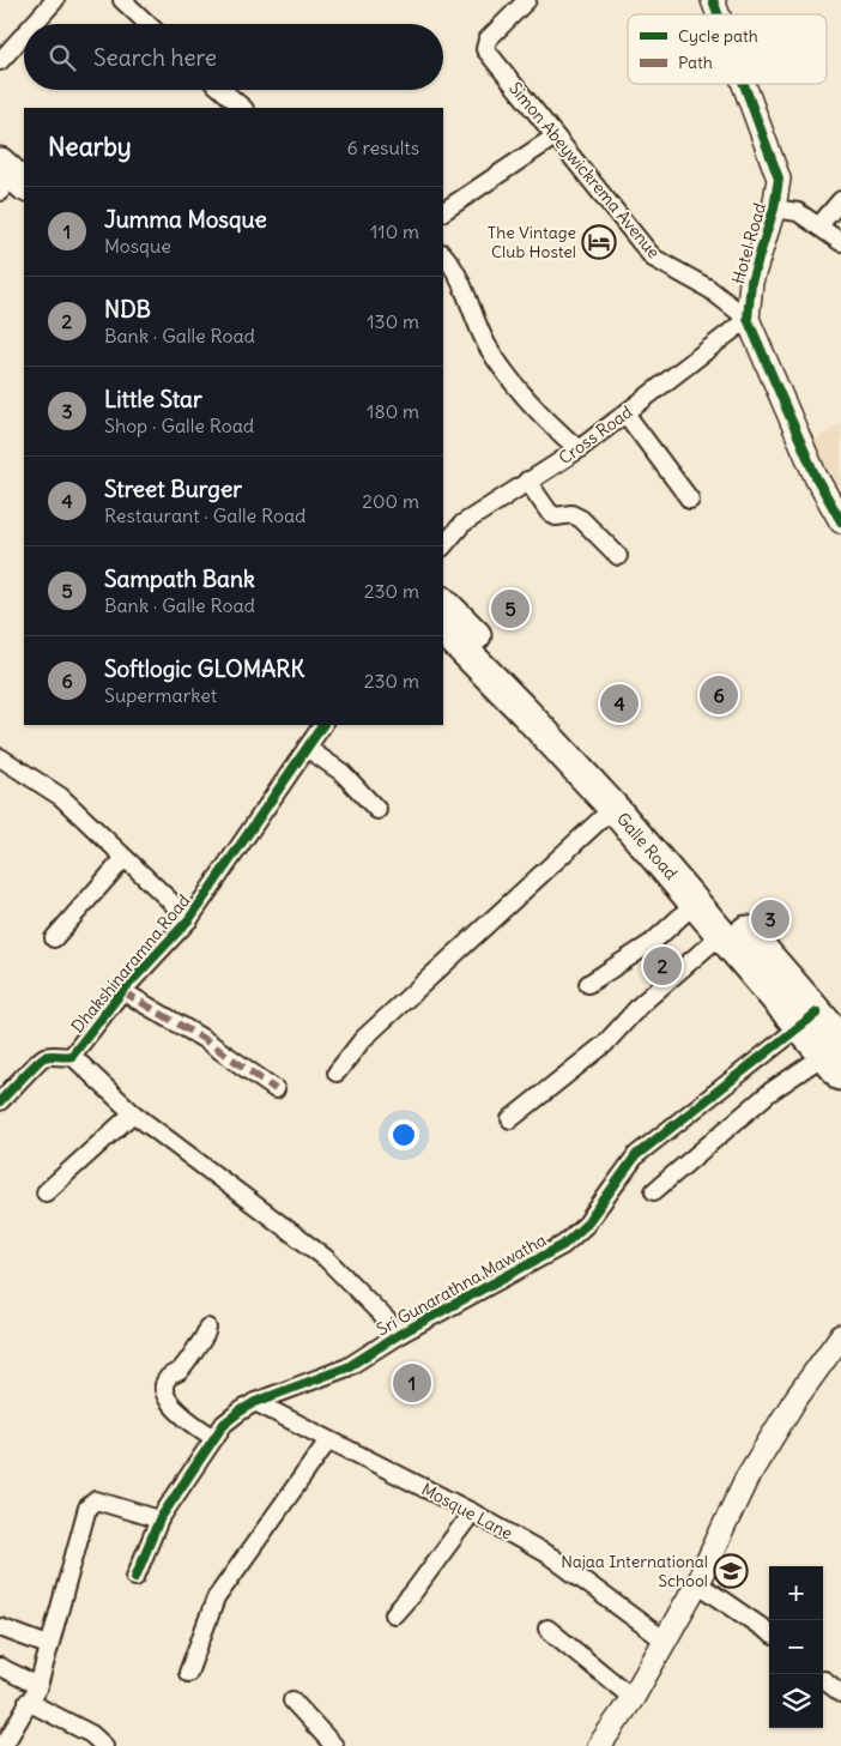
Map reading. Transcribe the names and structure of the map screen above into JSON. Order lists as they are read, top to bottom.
{
  "streets": {
    "highway": ["Galle Road"],
    "street": [
      "Simon Abeywickrema Avenue",
      "Hotel Road",
      "Cross Road",
      "Dhakshinaramna Road",
      "Sri Gunarathna Mawatha",
      "Mosque Lane"
    ]
  },
  "crossings": [
    ["Simon Abeywickrema Avenue", "Hotel Road"],
    ["Simon Abeywickrema Avenue", "Cross Road"],
    ["Hotel Road", "Cross Road"],
    ["Galle Road", "Sri Gunarathna Mawatha"],
    ["Sri Gunarathna Mawatha", "Mosque Lane"]
  ],
  "places": {
    "hotel": ["The Vintage Club Hostel"],
    "school or university": ["Najaa International School"]
  },
  "legend": ["Cycle path", "Path"],
  "page": {
    "search": "Search here",
    "heading": ["Nearby", "6 results"],
    "list": [
      {
        "mark": "1",
        "name": "Jumma Mosque",
        "note": "Mosque",
        "value": "110 m"
      },
      {
        "mark": "2",
        "name": "NDB",
        "note": "Bank · Galle Road",
        "value": "130 m"
      },
      {
        "mark": "3",
        "name": "Little Star",
        "note": "Shop · Galle Road",
        "value": "180 m"
      },
      {
        "mark": "4",
        "name": "Street Burger",
        "note": "Restaurant · Galle Road",
        "value": "200 m"
      },
      {
        "mark": "5",
        "name": "Sampath Bank",
        "note": "Bank · Galle Road",
        "value": "230 m"
      },
      {
        "mark": "6",
        "name": "Softlogic GLOMARK",
        "note": "Supermarket",
        "value": "230 m"
      }
    ],
    "pins": [
      "5",
      "6",
      "4",
      "3",
      "2",
      "1"
    ],
    "map_buttons": ["+", "−"]
  }
}
